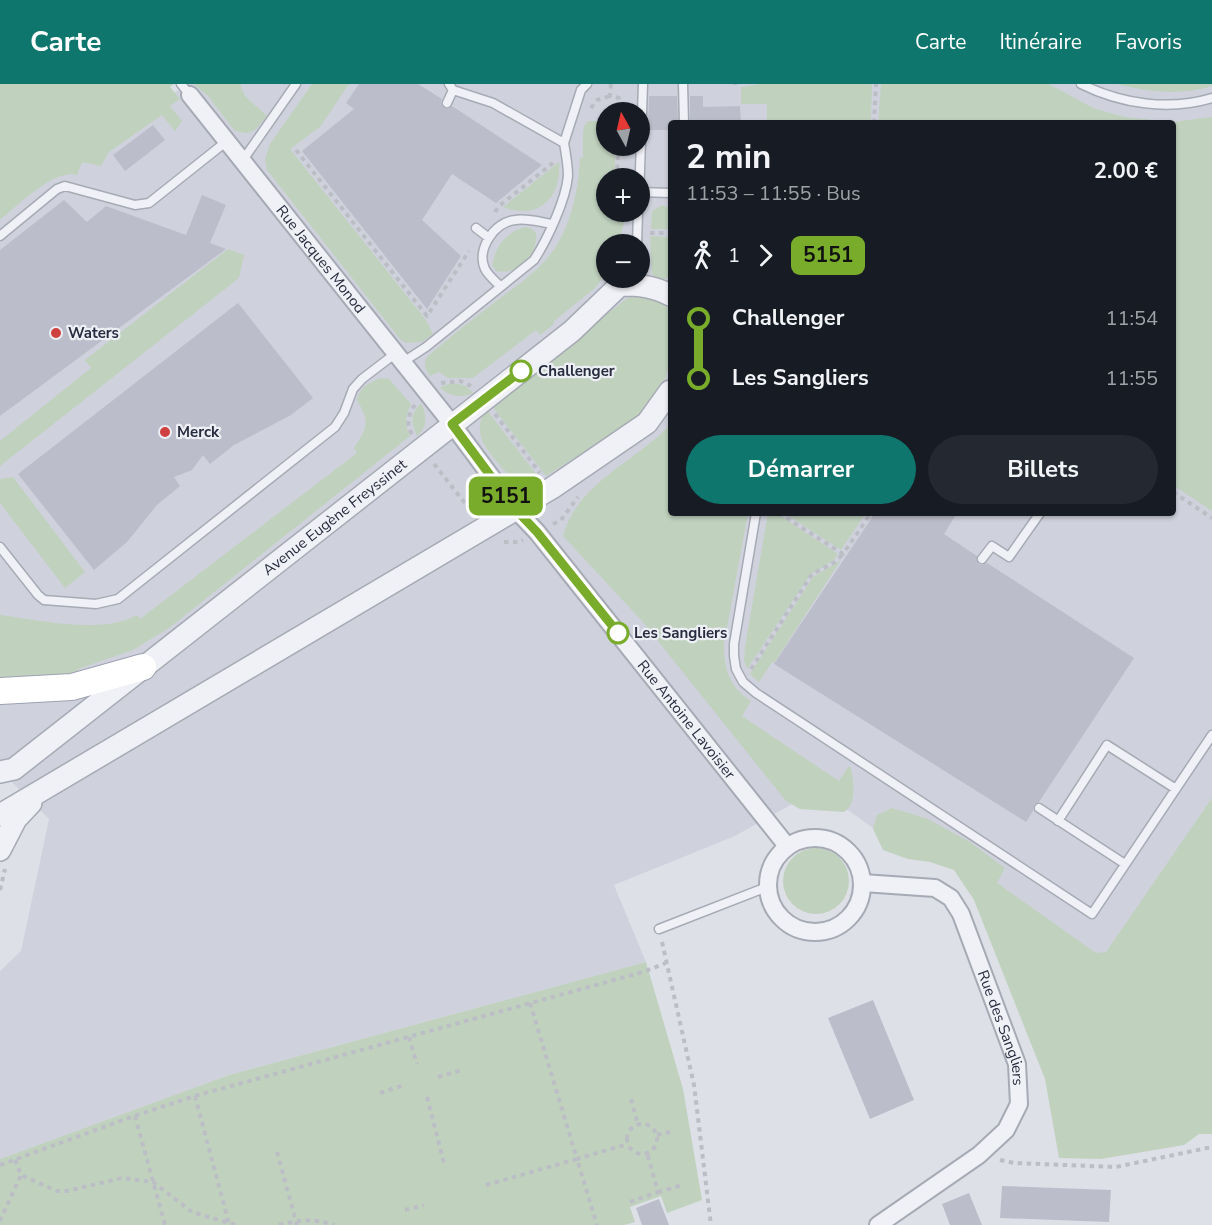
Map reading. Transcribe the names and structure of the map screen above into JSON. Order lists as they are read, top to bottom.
{
  "streets": {
    "street": [
      "Rue Jacques Monod",
      "Avenue Eugène Freyssinet",
      "Rue Antoine Lavoisier",
      "Rue des Sangliers"
    ]
  },
  "crossings": [
    ["Rue Jacques Monod", "Avenue Eugène Freyssinet"],
    ["Rue Jacques Monod", "Rue Antoine Lavoisier"],
    ["Avenue Eugène Freyssinet", "Rue Antoine Lavoisier"],
    ["Rue Antoine Lavoisier", "Rue des Sangliers"]
  ],
  "places": [
    "Waters",
    "Challenger",
    "Merck",
    "Les Sangliers"
  ],
  "lines": ["bus line 5151"],
  "north": "top",
  "page": {
    "header": "Carte",
    "nav": ["Carte", "Itinéraire", "Favoris"],
    "on_map": "5151",
    "map_buttons": ["+", "−"],
    "heading": ["2 min", "11:53 – 11:55 · Bus", "2.00 €"],
    "legs": ["1", "5151"],
    "list": [
      {
        "name": "Challenger",
        "value": "11:54"
      },
      {
        "name": "Les Sangliers",
        "value": "11:55"
      }
    ],
    "buttons": ["Démarrer", "Billets"]
  }
}
